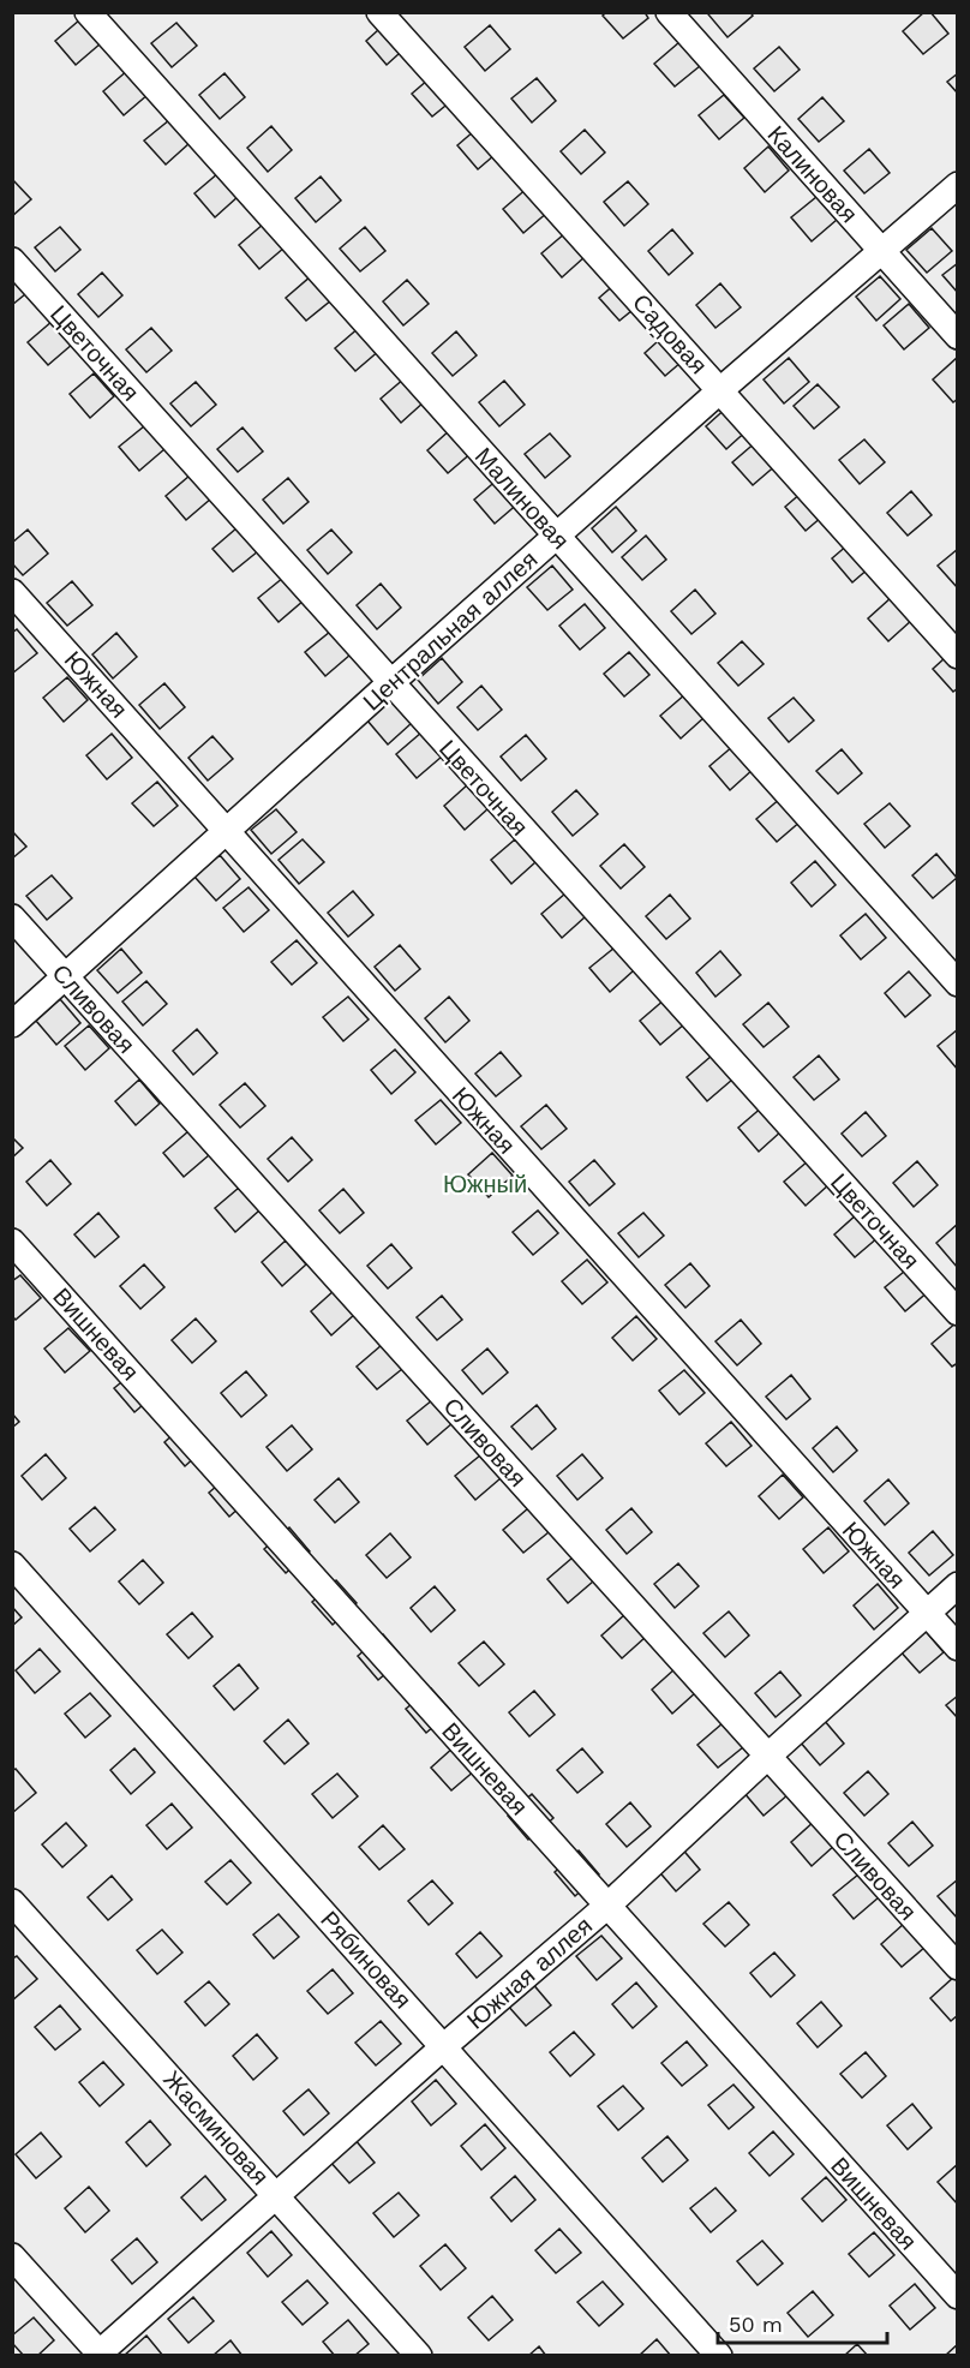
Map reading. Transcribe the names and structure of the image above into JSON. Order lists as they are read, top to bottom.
{
  "streets": {
    "street": [
      "Калиновая",
      "Садовая",
      "Цветочная",
      "Малиновая",
      "Центральная аллея",
      "Южная",
      "Сливовая",
      "Вишневая",
      "Рябиновая",
      "Южная аллея",
      "Жасминовая"
    ]
  },
  "crossings": [
    ["Калиновая", "Центральная аллея"],
    ["Садовая", "Центральная аллея"],
    ["Цветочная", "Центральная аллея"],
    ["Малиновая", "Центральная аллея"],
    ["Центральная аллея", "Южная"],
    ["Центральная аллея", "Сливовая"],
    ["Южная", "Южная аллея"],
    ["Сливовая", "Южная аллея"],
    ["Вишневая", "Южная аллея"],
    ["Рябиновая", "Южная аллея"],
    ["Южная аллея", "Жасминовая"]
  ],
  "parks": ["Южный"],
  "scale_bar": "50 m"
}
